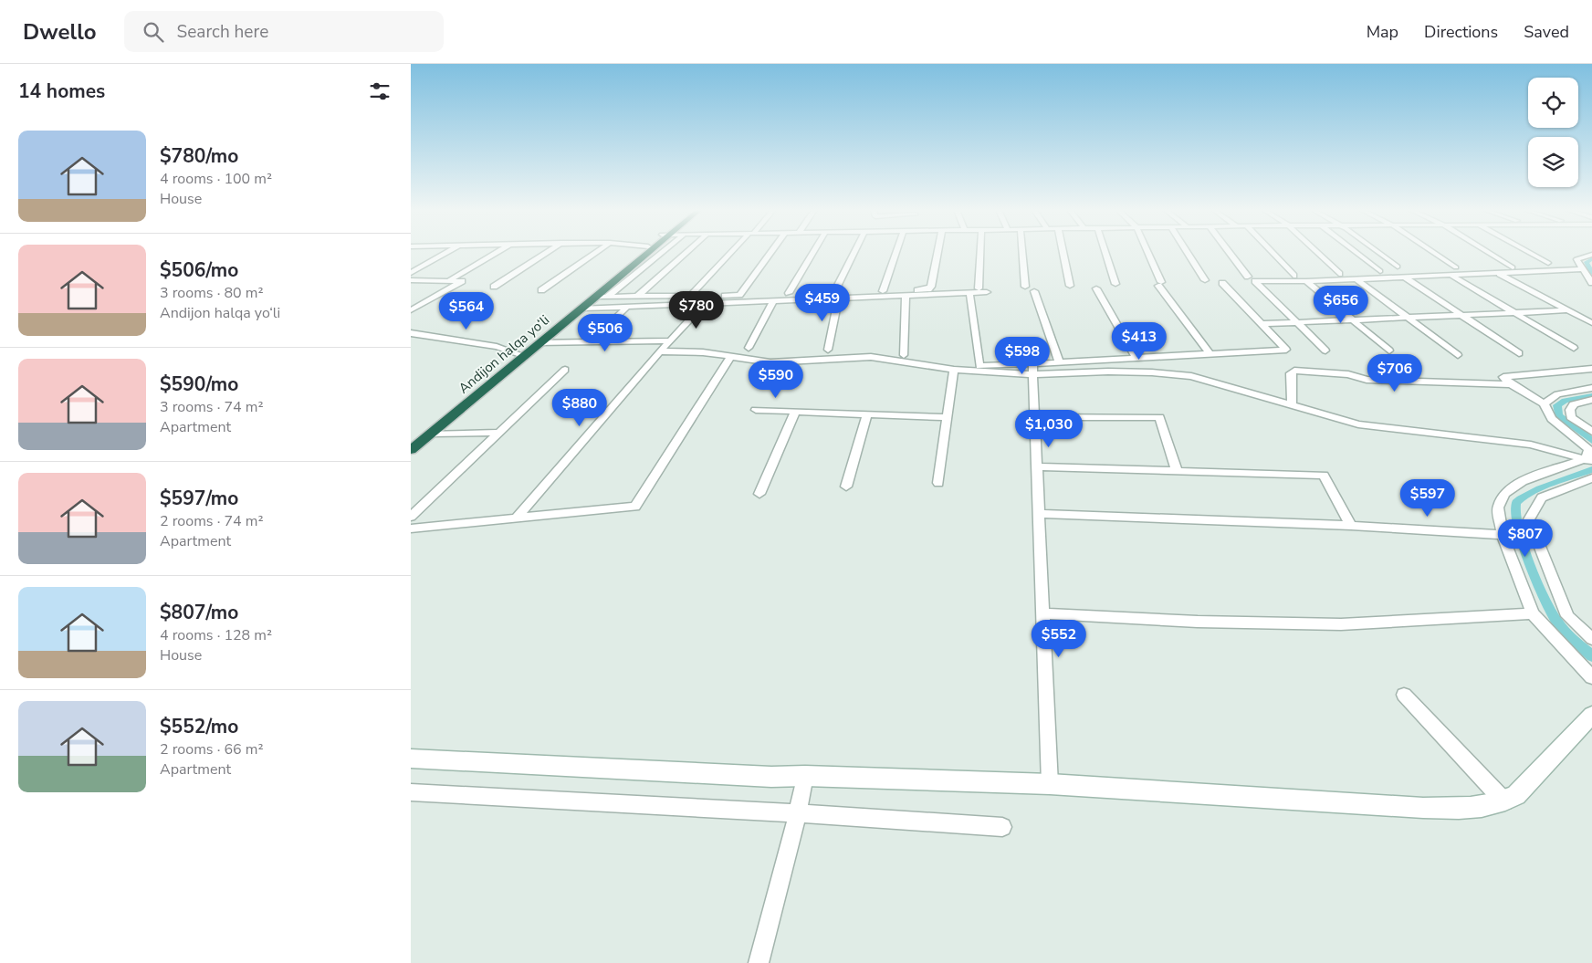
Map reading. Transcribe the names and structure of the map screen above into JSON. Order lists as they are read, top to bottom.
{
  "streets": {
    "highway": ["Andijon halqa yo‘li"]
  },
  "page": {
    "header": "Dwello",
    "search": "Search here",
    "nav": ["Map", "Directions", "Saved"],
    "heading": "14 homes",
    "list": [
      {
        "name": "$780/mo",
        "note": "4 rooms · 100 m² · House"
      },
      {
        "name": "$506/mo",
        "note": "3 rooms · 80 m² · Andijon halqa yo‘li"
      },
      {
        "name": "$590/mo",
        "note": "3 rooms · 74 m² · Apartment"
      },
      {
        "name": "$597/mo",
        "note": "2 rooms · 74 m² · Apartment"
      },
      {
        "name": "$807/mo",
        "note": "4 rooms · 128 m² · House"
      },
      {
        "name": "$552/mo",
        "note": "2 rooms · 66 m² · Apartment"
      }
    ],
    "price": [
      "$459",
      "$656",
      "$780",
      "$564",
      "$506",
      "$413",
      "$598",
      "$706",
      "$590",
      "$880",
      "$1,030",
      "$597",
      "$807",
      "$552"
    ]
  }
}
